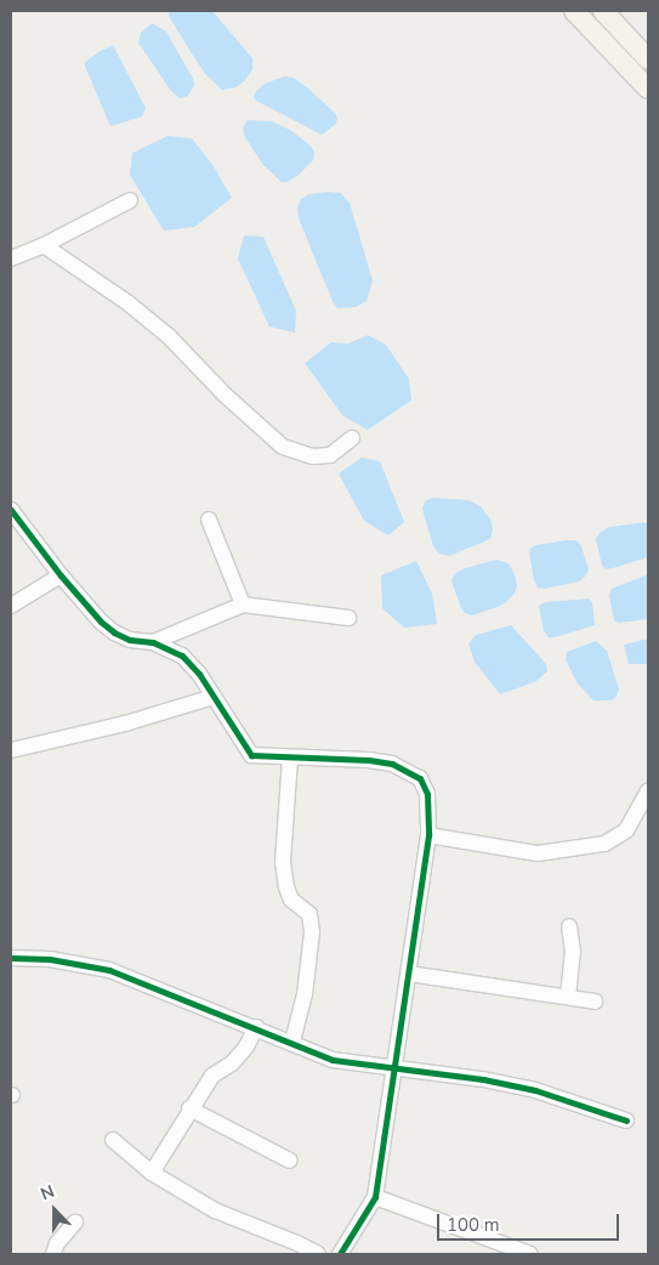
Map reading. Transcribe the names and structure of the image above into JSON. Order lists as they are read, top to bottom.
{
  "scale_bar": "100 m",
  "north": "top"
}
